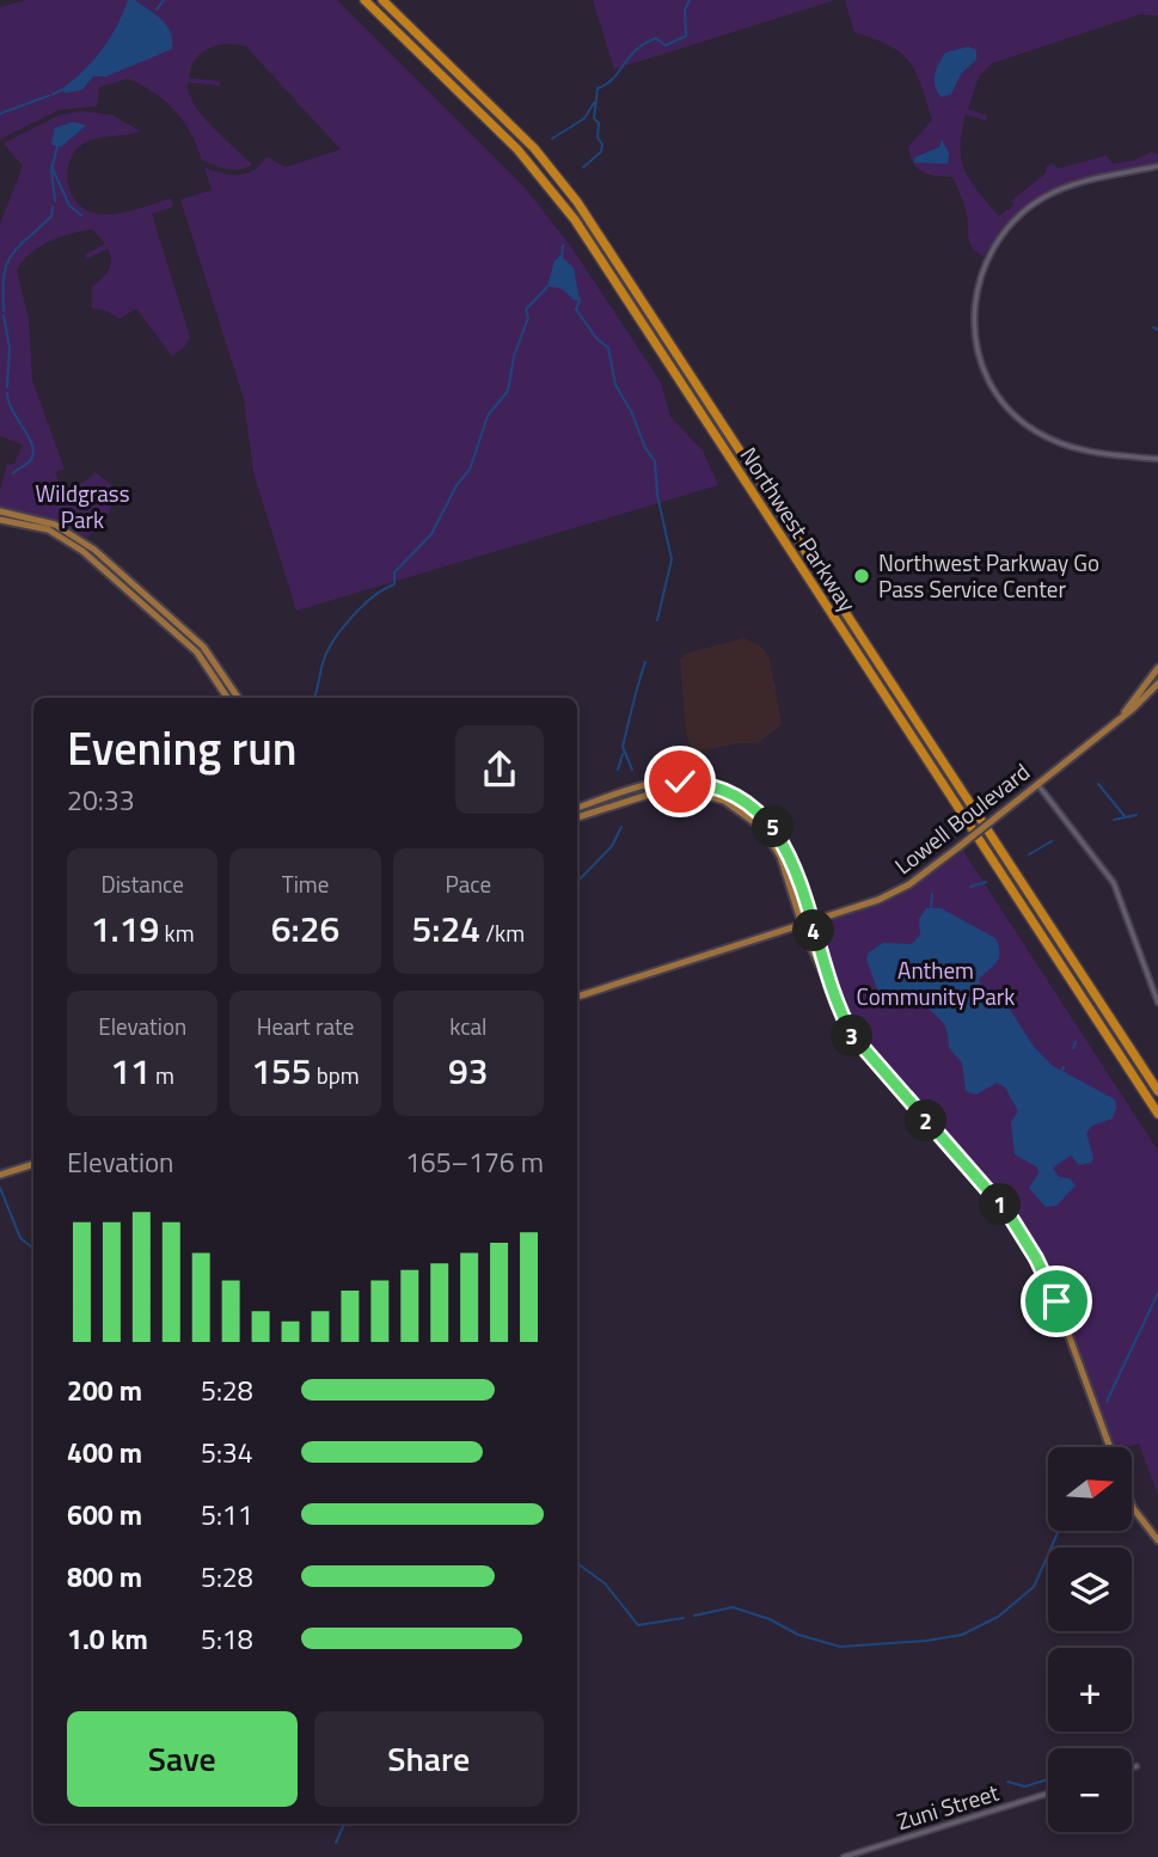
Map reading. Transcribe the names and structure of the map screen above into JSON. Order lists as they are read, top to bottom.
{
  "streets": {
    "highway": ["Northwest Parkway"],
    "main road": ["Lowell Boulevard"],
    "street": ["Zuni Street"]
  },
  "parks": ["Wildgrass Park", "Anthem Community Park"],
  "places": ["Northwest Parkway Go Pass Service Center"],
  "north": "right",
  "page": {
    "heading": ["Evening run", "20:33"],
    "pins": [
      "5",
      "4",
      "3",
      "2",
      "1"
    ],
    "stats": [
      ["Distance", "1.19 km"],
      ["Time", "6:26"],
      ["Pace", "5:24 /km"],
      ["Elevation", "11 m"],
      ["Heart rate", "155 bpm"],
      ["kcal", "93"]
    ],
    "chart": ["Elevation", "165–176 m"],
    "list": [
      {
        "name": "200 m",
        "note": "5:28"
      },
      {
        "name": "400 m",
        "note": "5:34"
      },
      {
        "name": "600 m",
        "note": "5:11"
      },
      {
        "name": "800 m",
        "note": "5:28"
      },
      {
        "name": "1.0 km",
        "note": "5:18"
      }
    ],
    "map_buttons": ["+", "−"],
    "buttons": ["Save", "Share"]
  }
}
